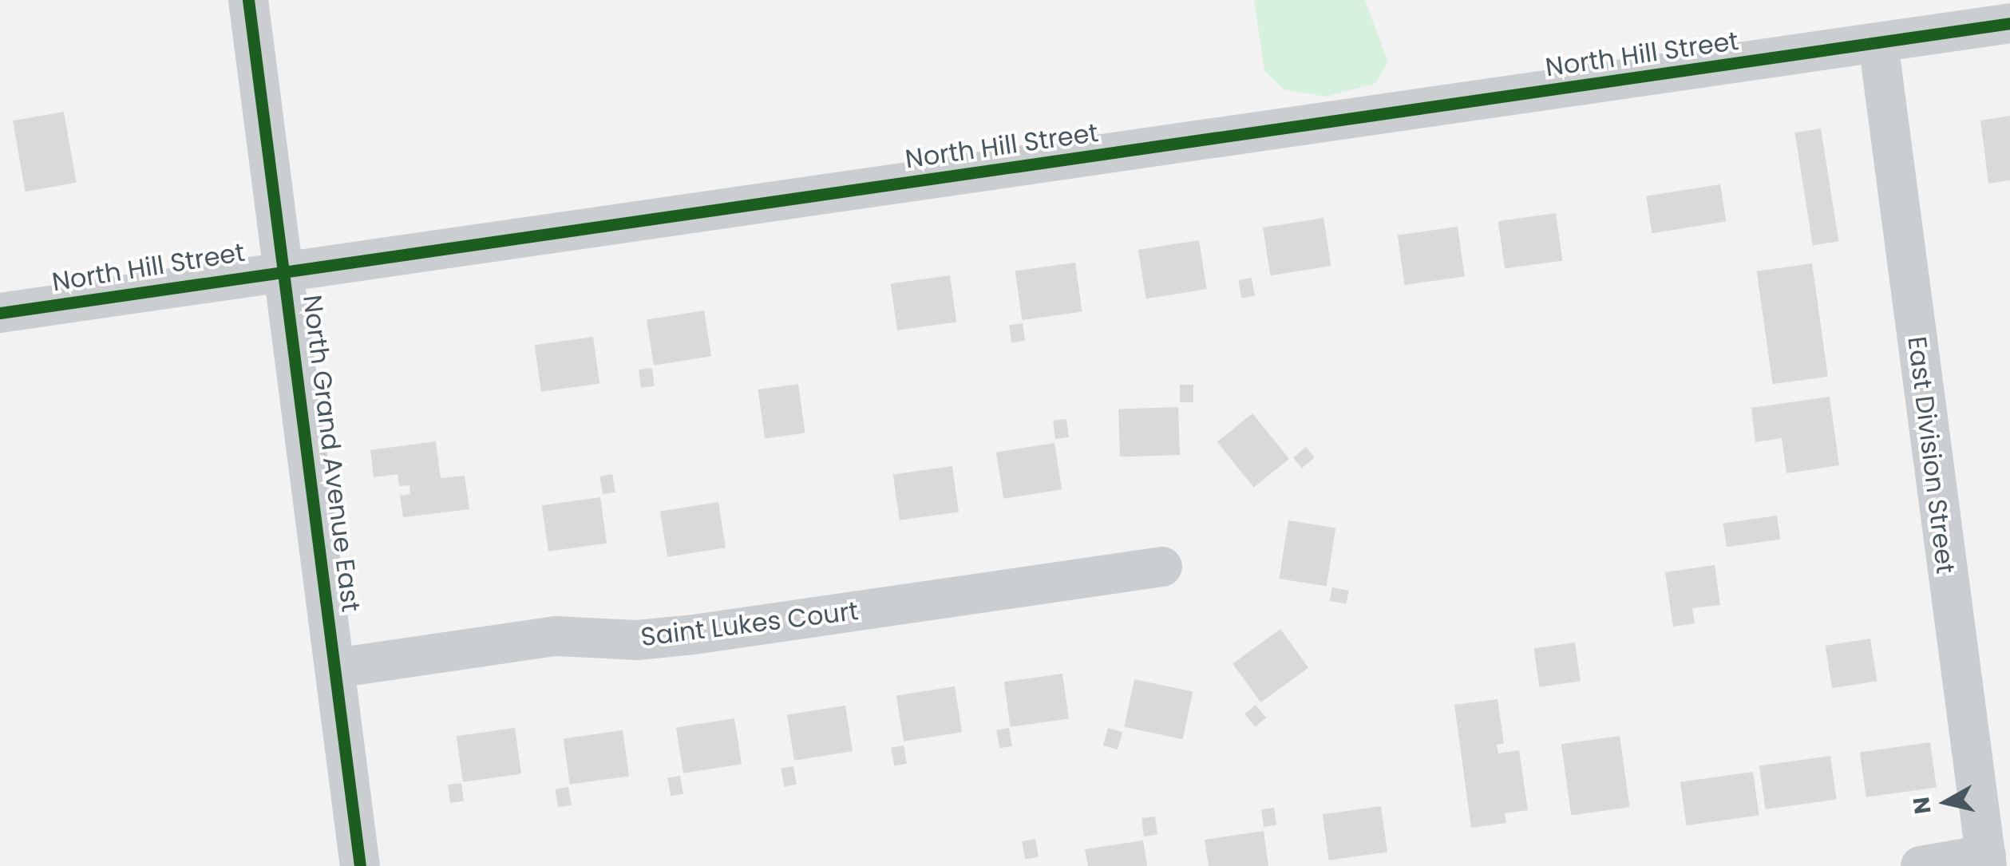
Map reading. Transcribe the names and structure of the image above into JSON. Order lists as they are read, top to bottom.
{
  "streets": {
    "street": [
      "North Hill Street",
      "North Grand Avenue East",
      "East Division Street",
      "Saint Lukes Court"
    ]
  },
  "crossings": [
    ["North Hill Street", "North Grand Avenue East"],
    ["North Hill Street", "East Division Street"],
    ["North Grand Avenue East", "Saint Lukes Court"]
  ],
  "north": "left"
}
